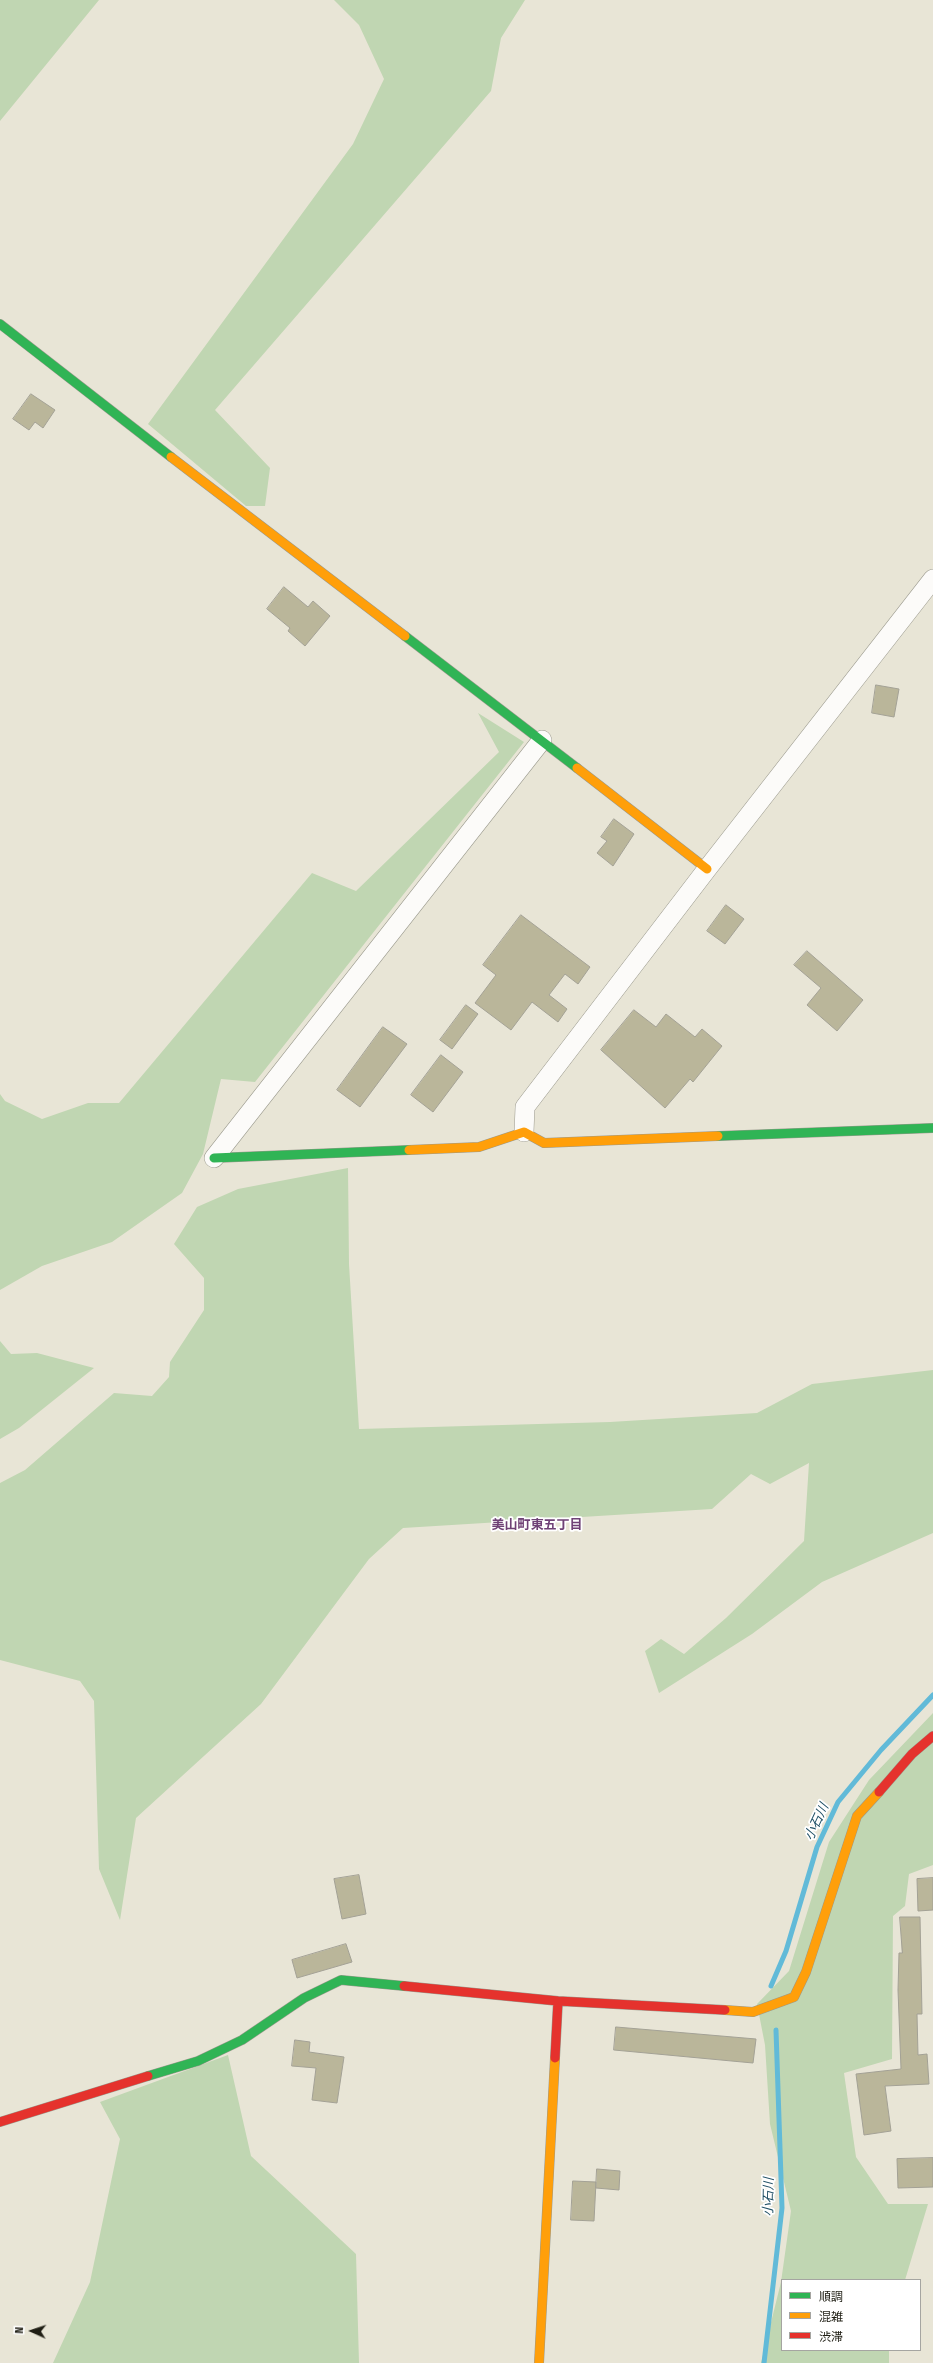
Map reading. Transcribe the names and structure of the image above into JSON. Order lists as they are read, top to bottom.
{
  "districts": ["美山町東五丁目"],
  "water": ["小石川"],
  "legend": ["順調", "混雑", "渋滞"],
  "north": "left"
}
